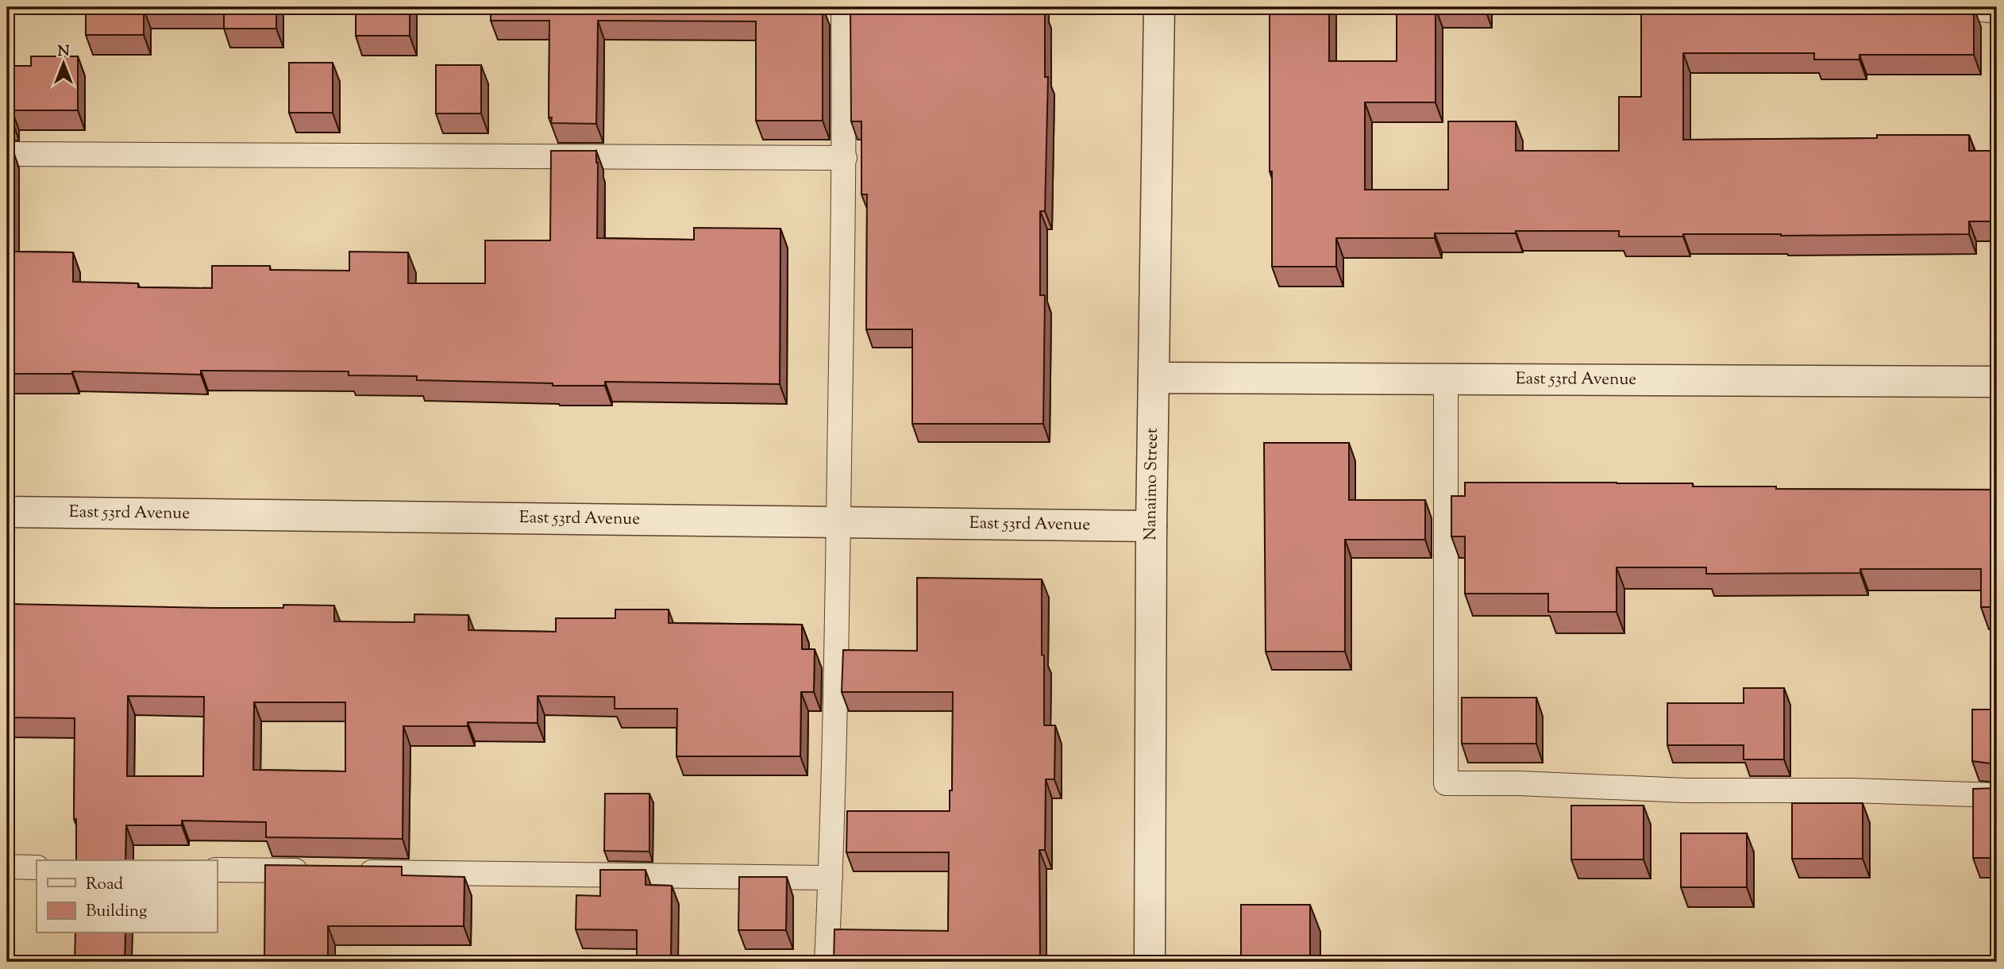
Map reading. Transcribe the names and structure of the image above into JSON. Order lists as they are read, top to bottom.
{
  "streets": {
    "street": ["East 53rd Avenue", "Nanaimo Street"]
  },
  "crossings": [
    ["East 53rd Avenue", "Nanaimo Street"]
  ],
  "legend": ["Road", "Building"],
  "north": "top"
}
